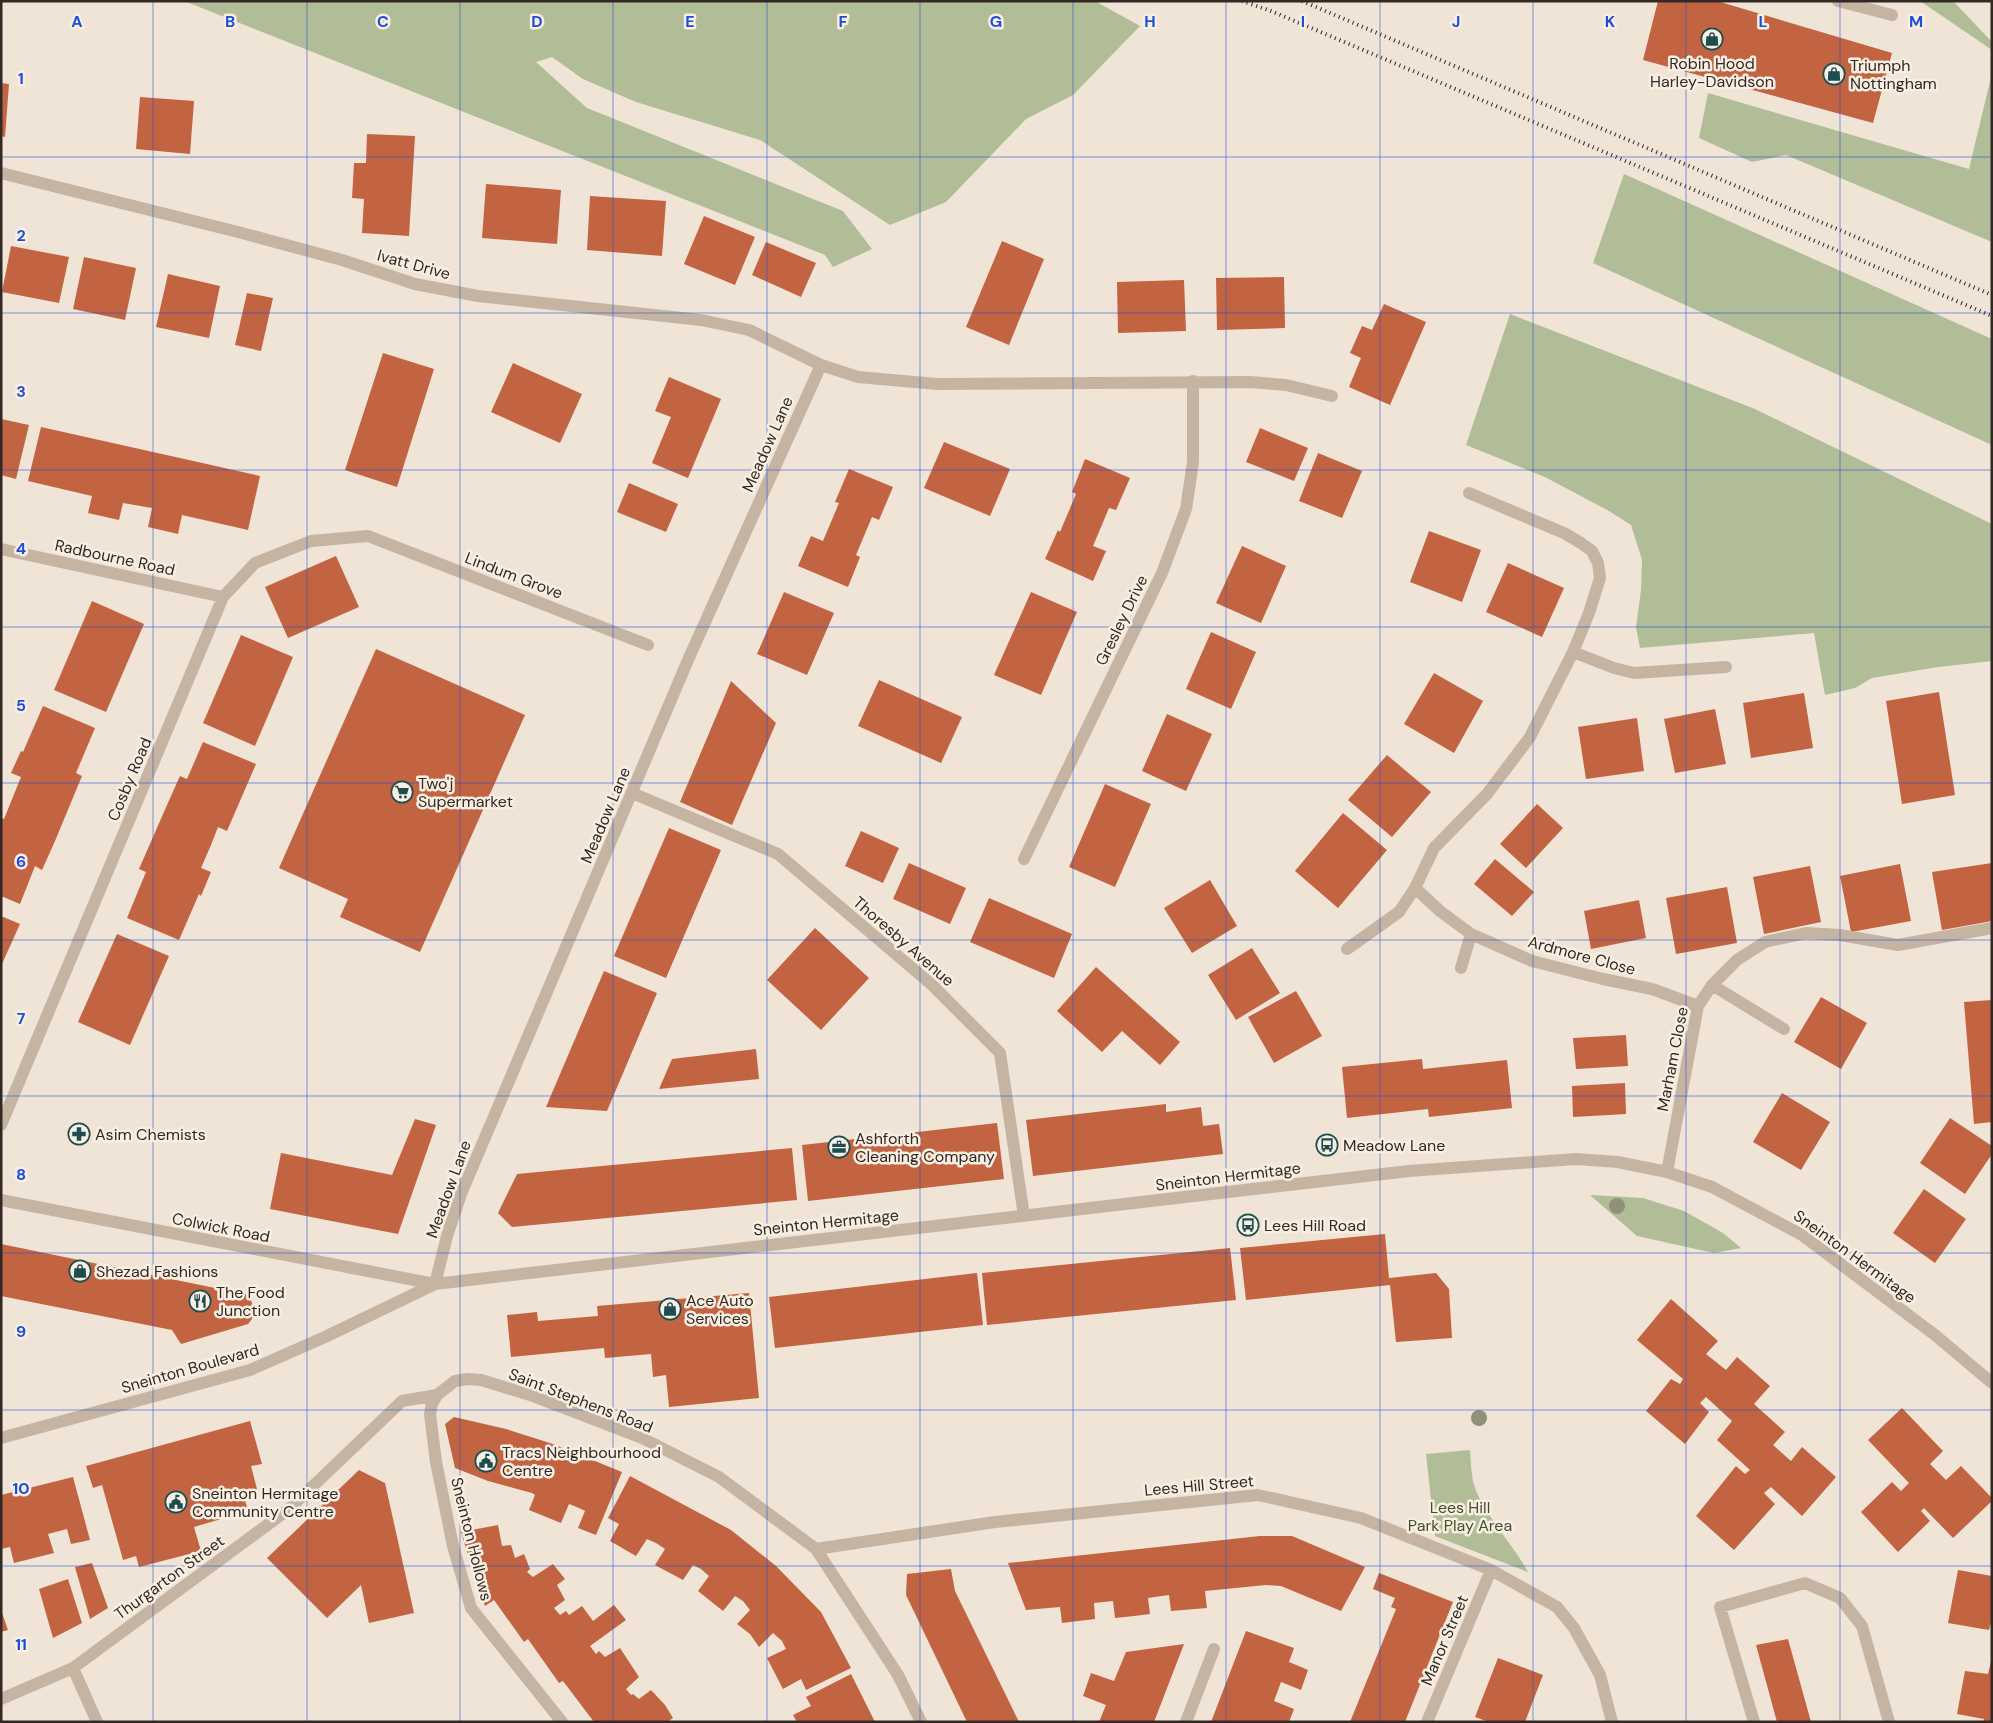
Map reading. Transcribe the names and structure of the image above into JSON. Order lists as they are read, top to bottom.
{
  "streets": {
    "street": [
      "Ivatt Drive",
      "Meadow Lane",
      "Radbourne Road",
      "Lindum Grove",
      "Gresley Drive",
      "Cosby Road",
      "Thoresby Avenue",
      "Ardmore Close",
      "Marham Close",
      "Sneinton Hermitage",
      "Colwick Road",
      "Sneinton Boulevard",
      "Saint Stephens Road",
      "Lees Hill Street",
      "Sneinton Hollows",
      "Thurgarton Street",
      "Manor Street"
    ]
  },
  "crossings": [
    ["Ivatt Drive", "Meadow Lane"],
    ["Meadow Lane", "Thoresby Avenue"],
    ["Meadow Lane", "Sneinton Hermitage"],
    ["Meadow Lane", "Colwick Road"],
    ["Meadow Lane", "Sneinton Boulevard"],
    ["Radbourne Road", "Cosby Road"],
    ["Lindum Grove", "Cosby Road"],
    ["Thoresby Avenue", "Sneinton Hermitage"],
    ["Ardmore Close", "Marham Close"],
    ["Marham Close", "Sneinton Hermitage"],
    ["Sneinton Hermitage", "Colwick Road"],
    ["Sneinton Hermitage", "Sneinton Boulevard"],
    ["Colwick Road", "Sneinton Boulevard"],
    ["Saint Stephens Road", "Lees Hill Street"],
    ["Saint Stephens Road", "Sneinton Hollows"],
    ["Saint Stephens Road", "Thurgarton Street"],
    ["Lees Hill Street", "Manor Street"],
    ["Sneinton Hollows", "Thurgarton Street"]
  ],
  "parks": ["Lees Hill Park Play Area"],
  "places": {
    "shop": [
      "Robin Hood Harley-Davidson",
      "Triumph Nottingham",
      "Shezad Fashions",
      "Ace Auto Services"
    ],
    "supermarket": ["Two'j Supermarket"],
    "pharmacy": ["Asim Chemists"],
    "bus stop": ["Meadow Lane", "Lees Hill Road"],
    "office": ["Ashforth Cleaning Company"],
    "restaurant": ["The Food Junction"],
    "public building": ["Tracs Neighbourhood Centre", "Sneinton Hermitage Community Centre"]
  },
  "grid": {
    "columns": [
      "A",
      "B",
      "C",
      "D",
      "E",
      "F",
      "G",
      "H",
      "I",
      "J",
      "K",
      "L",
      "M"
    ],
    "rows": [
      "1",
      "2",
      "3",
      "4",
      "5",
      "6",
      "7",
      "8",
      "9",
      "10",
      "11"
    ]
  }
}
